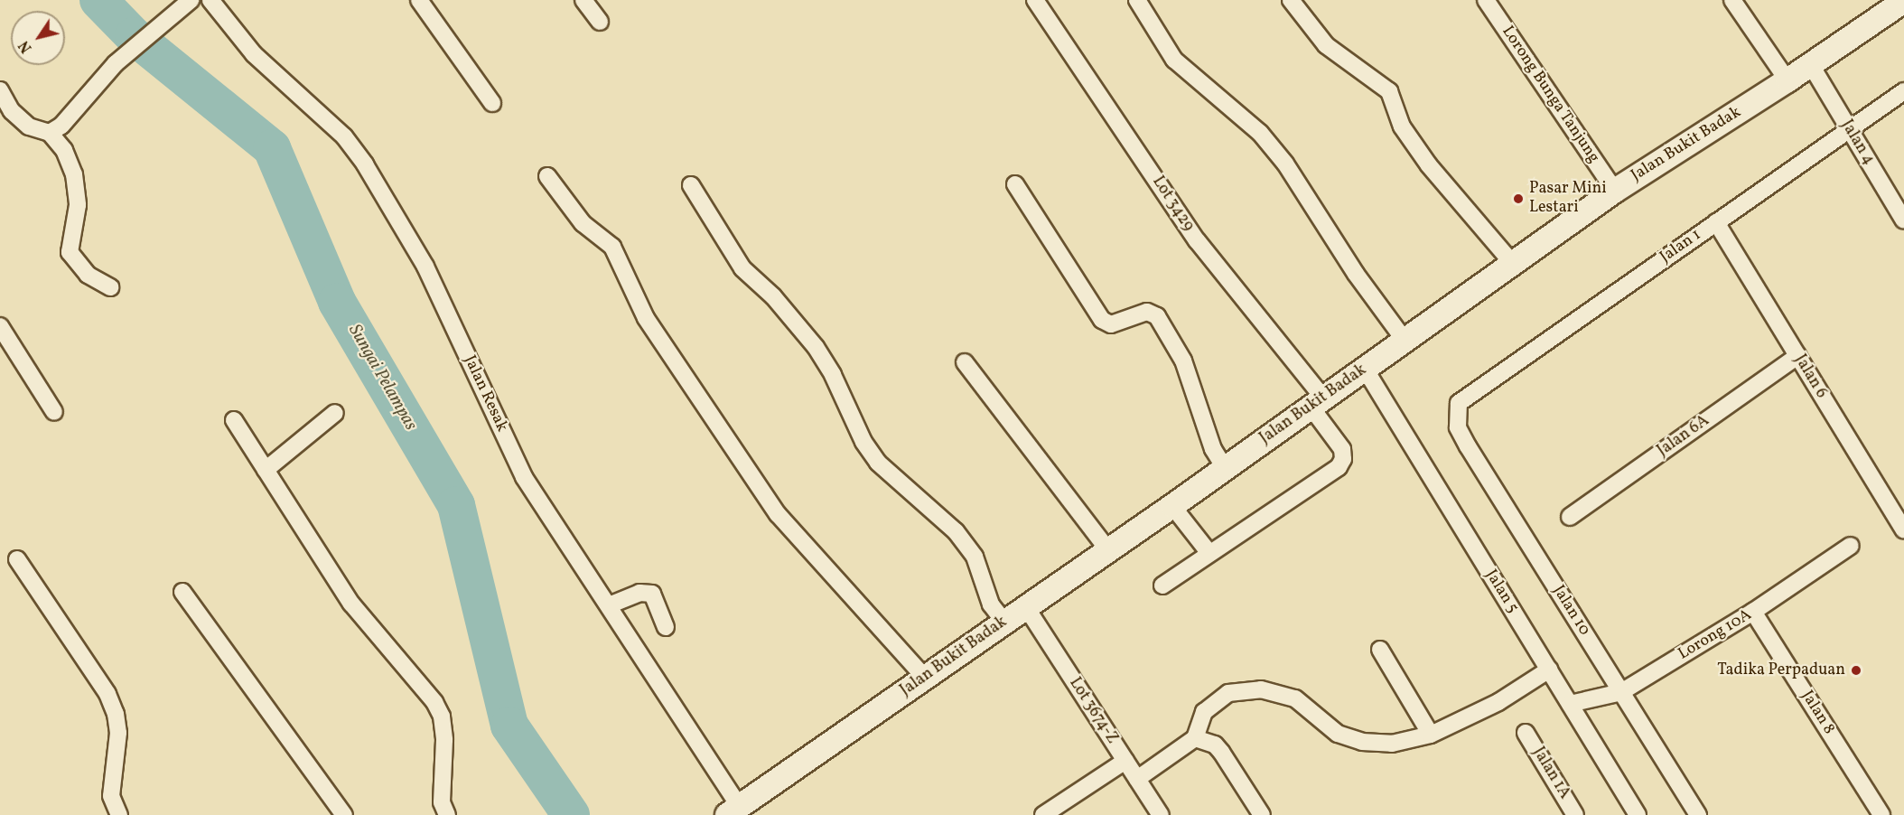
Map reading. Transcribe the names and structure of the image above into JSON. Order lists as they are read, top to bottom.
{
  "streets": {
    "main road": ["Jalan Bukit Badak"],
    "street": [
      "Lorong Bunga Tanjung",
      "Jalan 4",
      "Lot 3429",
      "Jalan 1",
      "Jalan 6",
      "Jalan Resak",
      "Jalan 6A",
      "Jalan 5",
      "Jalan 10",
      "Lorong 10A",
      "Lot 3674-Z",
      "Jalan 8",
      "Jalan 1A"
    ]
  },
  "crossings": [
    ["Lorong Bunga Tanjung", "Jalan Bukit Badak"],
    ["Jalan 4", "Jalan Bukit Badak"],
    ["Jalan 4", "Jalan 1"],
    ["Jalan Bukit Badak", "Lot 3429"],
    ["Jalan Bukit Badak", "Jalan Resak"],
    ["Jalan Bukit Badak", "Jalan 5"],
    ["Jalan Bukit Badak", "Lot 3674-Z"],
    ["Jalan 1", "Jalan 6"],
    ["Jalan 1", "Jalan 10"],
    ["Jalan 6", "Jalan 6A"],
    ["Jalan 5", "Lorong 10A"],
    ["Jalan 10", "Lorong 10A"],
    ["Lorong 10A", "Jalan 8"]
  ],
  "water": ["Sungai Pelampas"],
  "places": ["Pasar Mini Lestari", "Tadika Perpaduan"],
  "north": "bottom left"
}
